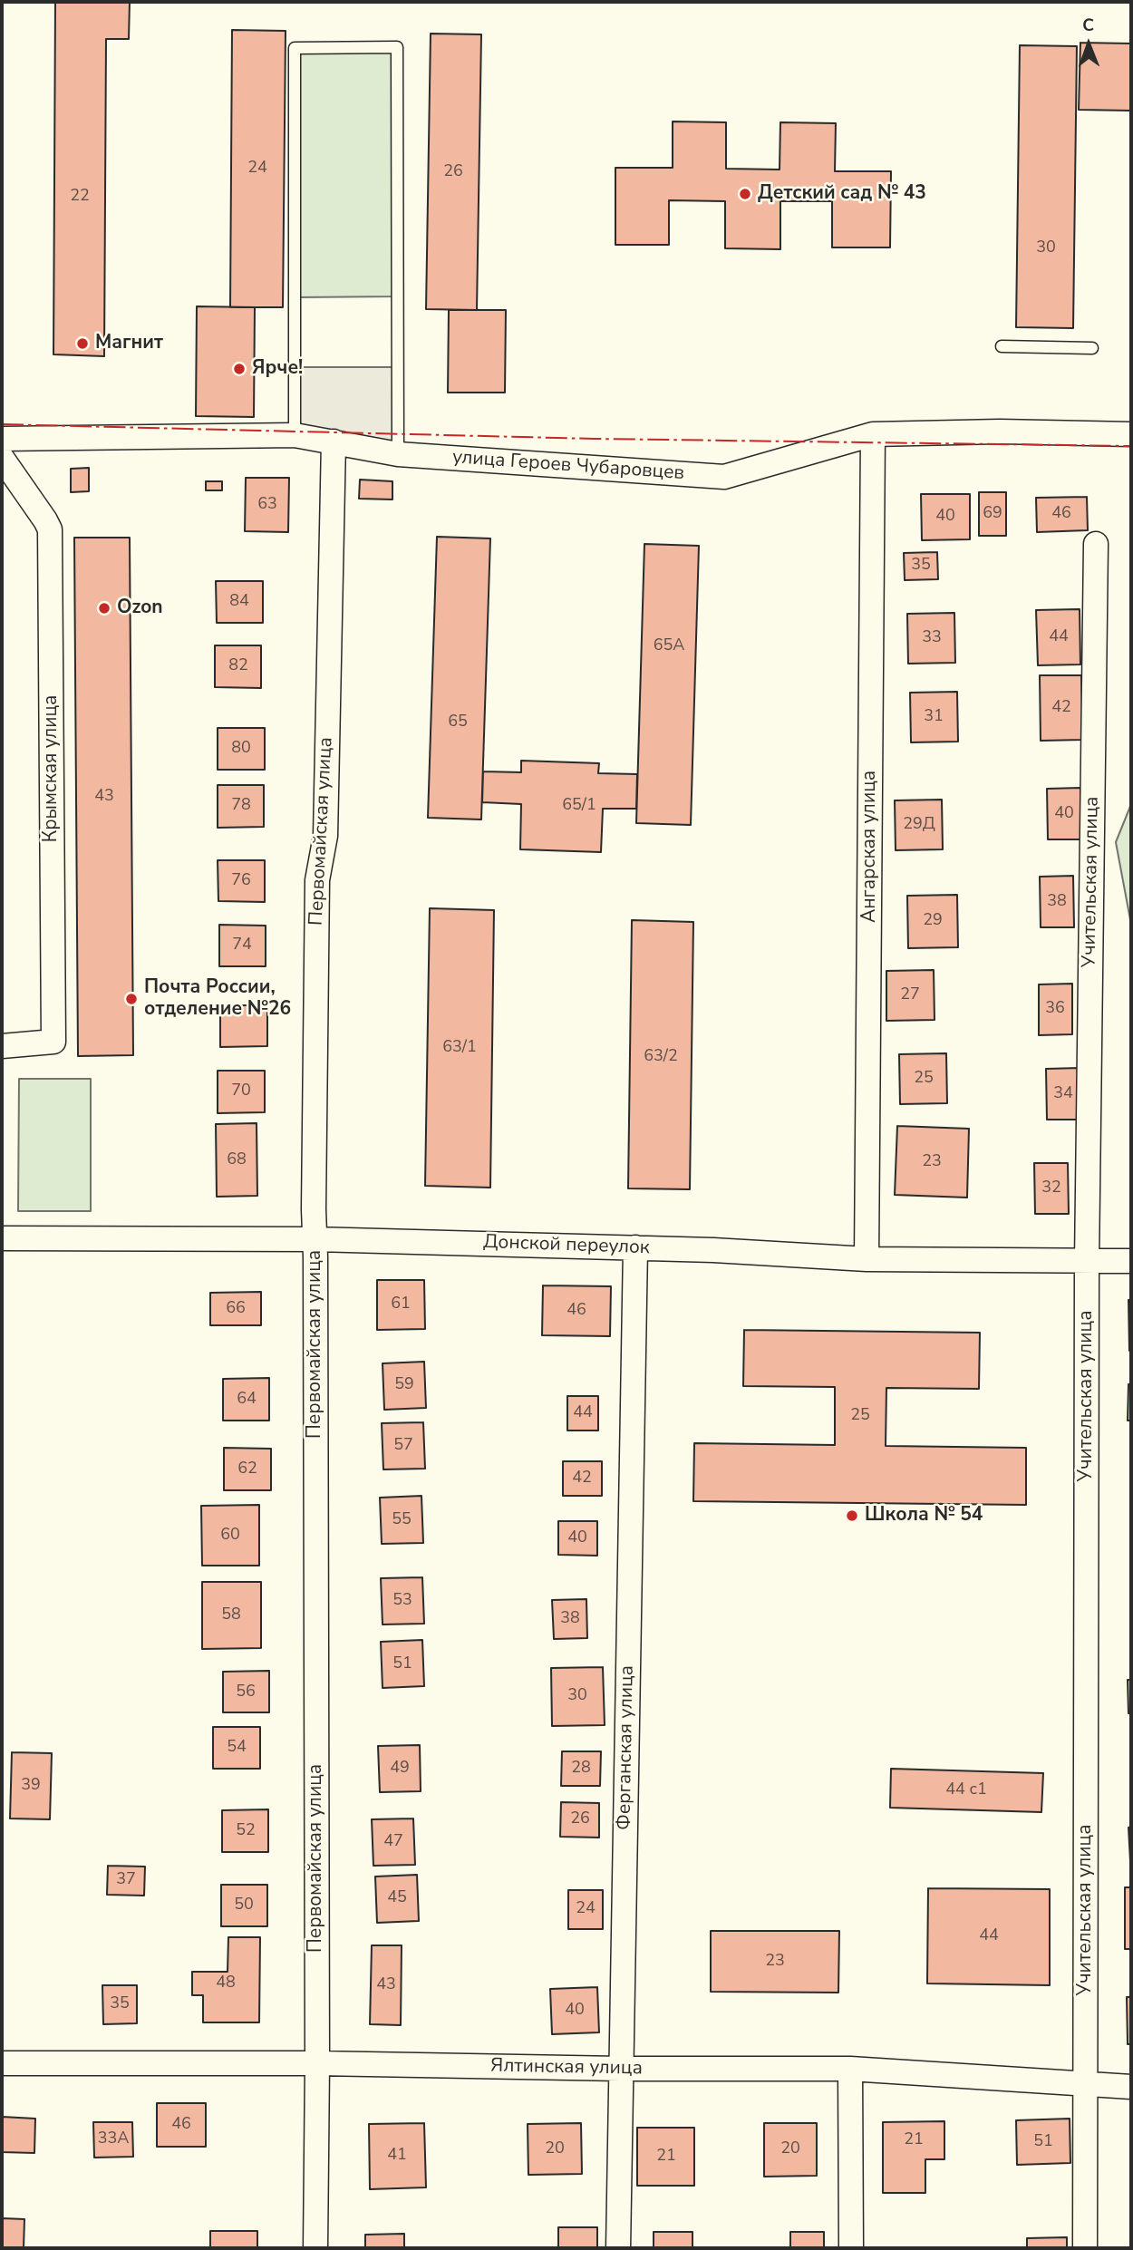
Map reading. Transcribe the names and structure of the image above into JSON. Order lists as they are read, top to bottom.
{
  "streets": {
    "street": [
      "улица Героев Чубаровцев",
      "Крымская улица",
      "Первомайская улица",
      "Ангарская улица",
      "Учительская улица",
      "Донской переулок",
      "Ферганская улица",
      "Ялтинская улица"
    ]
  },
  "crossings": [
    ["улица Героев Чубаровцев", "Первомайская улица"],
    ["улица Героев Чубаровцев", "Ангарская улица"],
    ["Первомайская улица", "Донской переулок"],
    ["Первомайская улица", "Ялтинская улица"],
    ["Ангарская улица", "Донской переулок"],
    ["Учительская улица", "Донской переулок"],
    ["Учительская улица", "Ялтинская улица"],
    ["Донской переулок", "Ферганская улица"],
    ["Ферганская улица", "Ялтинская улица"]
  ],
  "places": [
    "Детский сад № 43",
    "Магнит",
    "Ярче!",
    "Ozon",
    "Почта России, отделение №26",
    "Школа № 54"
  ],
  "house_numbers": [
    "24",
    "26",
    "22",
    "30",
    "63",
    "69",
    "46",
    "40",
    "35",
    "84",
    "44",
    "33",
    "65А",
    "82",
    "42",
    "31",
    "65",
    "80",
    "43",
    "78",
    "65/1",
    "40",
    "29Д",
    "76",
    "38",
    "29",
    "74",
    "27",
    "36",
    "63/1",
    "63/2",
    "25",
    "70",
    "34",
    "68",
    "23",
    "32",
    "61",
    "66",
    "46",
    "59",
    "64",
    "44",
    "25",
    "57",
    "62",
    "42",
    "55",
    "60",
    "40",
    "53",
    "58",
    "38",
    "51",
    "56",
    "30",
    "54",
    "49",
    "28",
    "39",
    "44 с1",
    "26",
    "52",
    "47",
    "37",
    "45",
    "50",
    "24",
    "44",
    "23",
    "48",
    "43",
    "35",
    "40",
    "46",
    "33А",
    "21",
    "51",
    "20",
    "20",
    "41",
    "21"
  ],
  "north": "top"
}
